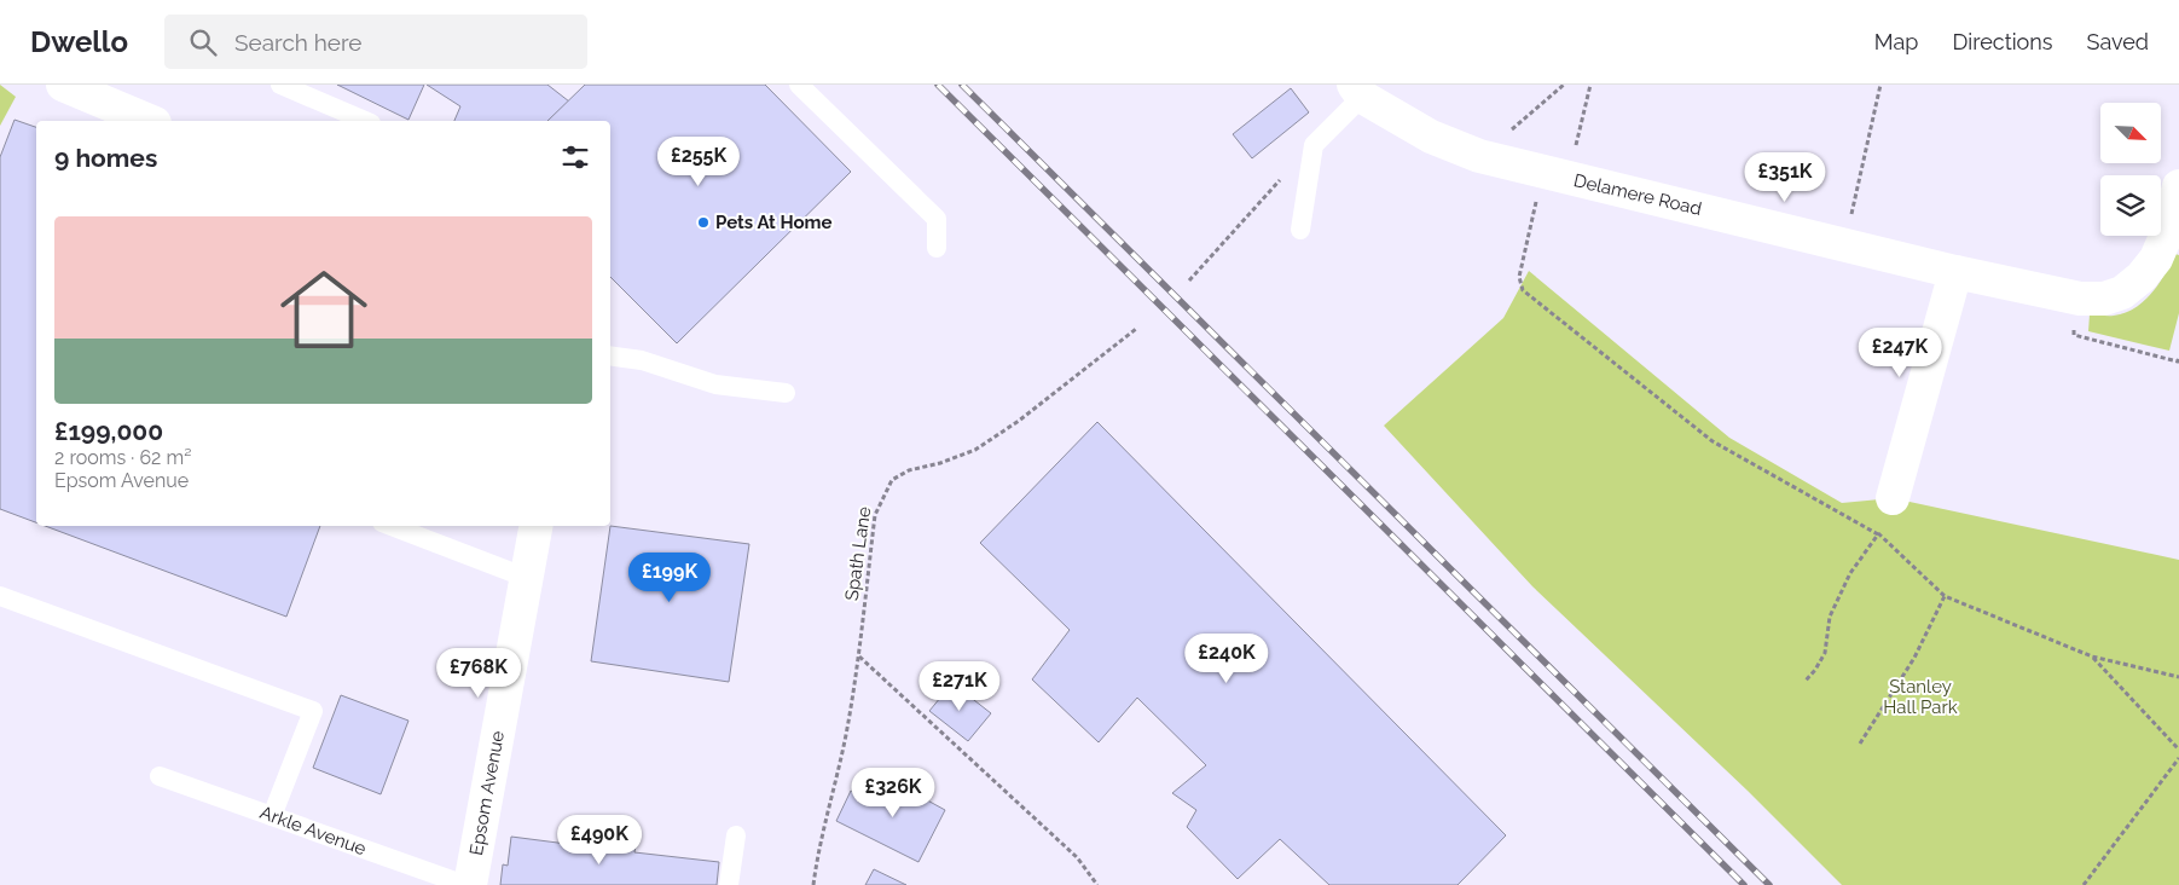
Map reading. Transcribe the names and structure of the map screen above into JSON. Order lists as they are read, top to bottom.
{
  "streets": {
    "street": ["Delamere Road", "Epsom Avenue"],
    "lane": ["Arkle Avenue"],
    "path": ["Spath Lane"]
  },
  "parks": ["Stanley Hall Park"],
  "places": ["Pets At Home"],
  "north": "bottom right",
  "page": {
    "header": "Dwello",
    "search": "Search here",
    "nav": ["Map", "Directions", "Saved"],
    "heading": "9 homes",
    "price": [
      "£255K",
      "£351K",
      "£247K",
      "£199K",
      "£240K",
      "£768K",
      "£271K",
      "£326K",
      "£490K"
    ],
    "list": [
      {
        "name": "£199,000",
        "note": "2 rooms · 62 m² · Epsom Avenue"
      }
    ]
  }
}
